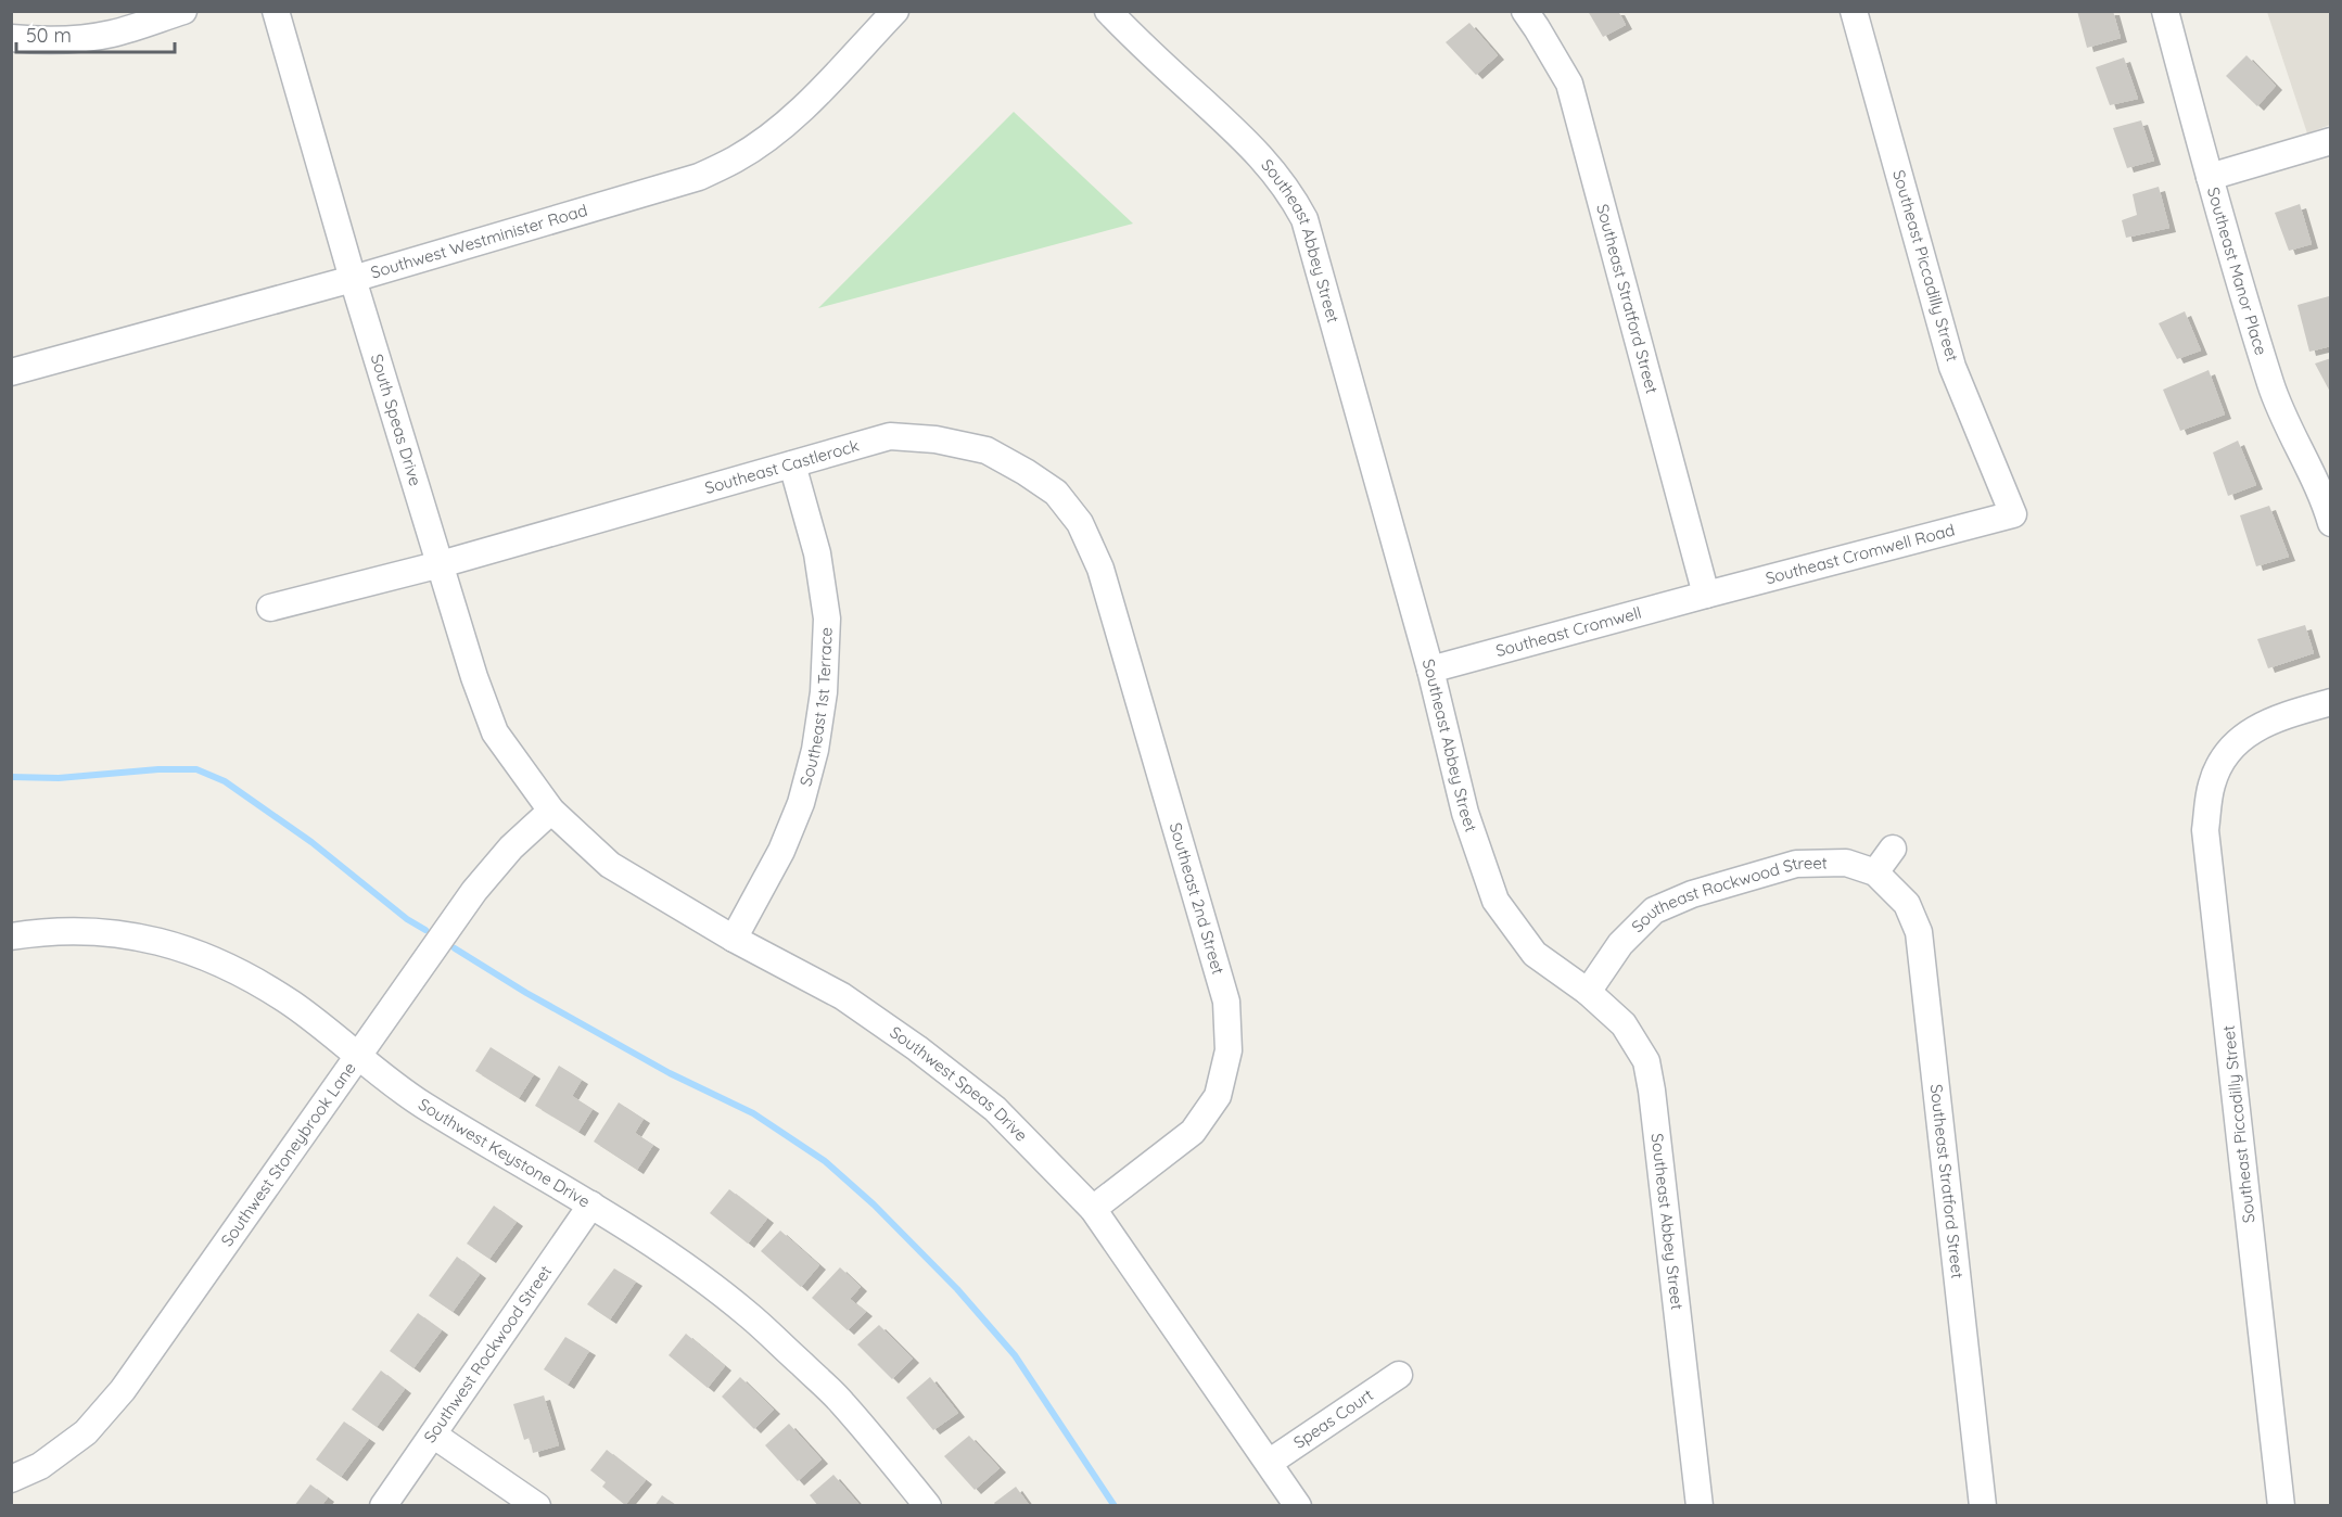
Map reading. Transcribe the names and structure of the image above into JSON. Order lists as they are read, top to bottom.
{
  "streets": {
    "street": [
      "Southwest Westminister Road",
      "Southeast Abbey Street",
      "Southeast Piccadilly Street",
      "Southeast Manor Place",
      "Southeast Stratford Street",
      "South Speas Drive",
      "Southeast Castlerock",
      "Southeast Cromwell Road",
      "Southeast Cromwell",
      "Southeast 1st Terrace",
      "Southeast Rockwood Street",
      "Southeast 2nd Street",
      "Southwest Speas Drive",
      "Southwest Keystone Drive",
      "Southwest Stoneybrook Lane",
      "Southwest Rockwood Street",
      "Speas Court"
    ]
  },
  "crossings": [
    ["Southwest Westminister Road", "South Speas Drive"],
    ["Southeast Abbey Street", "Southeast Cromwell"],
    ["Southeast Abbey Street", "Southeast Rockwood Street"],
    ["Southeast Piccadilly Street", "Southeast Cromwell Road"],
    ["Southeast Stratford Street", "Southeast Cromwell Road"],
    ["Southeast Stratford Street", "Southeast Cromwell"],
    ["Southeast Stratford Street", "Southeast Rockwood Street"],
    ["South Speas Drive", "Southeast Castlerock"],
    ["South Speas Drive", "Southwest Speas Drive"],
    ["South Speas Drive", "Southwest Stoneybrook Lane"],
    ["Southeast Castlerock", "Southeast 1st Terrace"],
    ["Southeast Castlerock", "Southeast 2nd Street"],
    ["Southeast Cromwell Road", "Southeast Cromwell"],
    ["Southeast 1st Terrace", "Southwest Speas Drive"],
    ["Southeast 2nd Street", "Southwest Speas Drive"],
    ["Southwest Speas Drive", "Southwest Stoneybrook Lane"],
    ["Southwest Speas Drive", "Speas Court"],
    ["Southwest Keystone Drive", "Southwest Stoneybrook Lane"],
    ["Southwest Keystone Drive", "Southwest Rockwood Street"]
  ],
  "scale_bar": "50 m"
}
